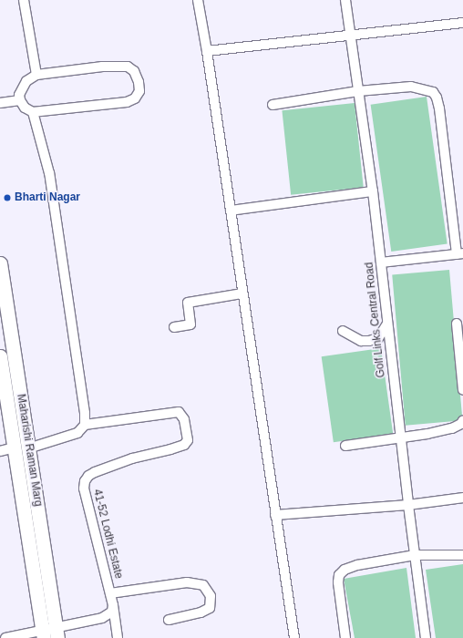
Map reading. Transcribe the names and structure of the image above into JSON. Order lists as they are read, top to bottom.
{
  "streets": {
    "main road": ["Maharishi Raman Marg"],
    "street": ["Golf Links Central Road", "41-52 Lodhi Estate"]
  },
  "places": ["Bharti Nagar"]
}
